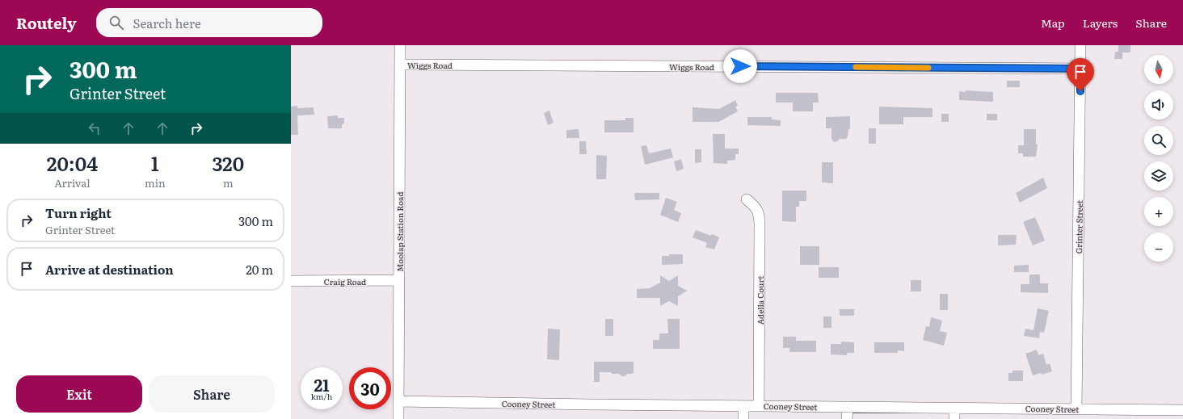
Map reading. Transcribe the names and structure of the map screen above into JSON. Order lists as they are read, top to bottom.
{
  "streets": {
    "street": [
      "Wiggs Road",
      "Grinter Street",
      "Moolap Station Road",
      "Craig Road",
      "Adella Court",
      "Cooney Street"
    ]
  },
  "crossings": [
    ["Wiggs Road", "Grinter Street"],
    ["Wiggs Road", "Moolap Station Road"],
    ["Grinter Street", "Cooney Street"],
    ["Moolap Station Road", "Craig Road"],
    ["Moolap Station Road", "Cooney Street"],
    ["Adella Court", "Cooney Street"]
  ],
  "north": "bottom",
  "page": {
    "header": "Routely",
    "search": "Search here",
    "nav": ["Map", "Layers", "Share"],
    "turn": ["300 m", "Grinter Street"],
    "map_buttons": ["+", "−"],
    "eta": [
      "20:04",
      "Arrival",
      "1",
      "min",
      "320",
      "m"
    ],
    "list": [
      {
        "name": "Turn right",
        "note": "Grinter Street",
        "value": "300 m"
      },
      {
        "name": "Arrive at destination",
        "value": "20 m"
      }
    ],
    "speed": "21 km/h",
    "limit": "30",
    "buttons": ["Exit", "Share"]
  }
}
